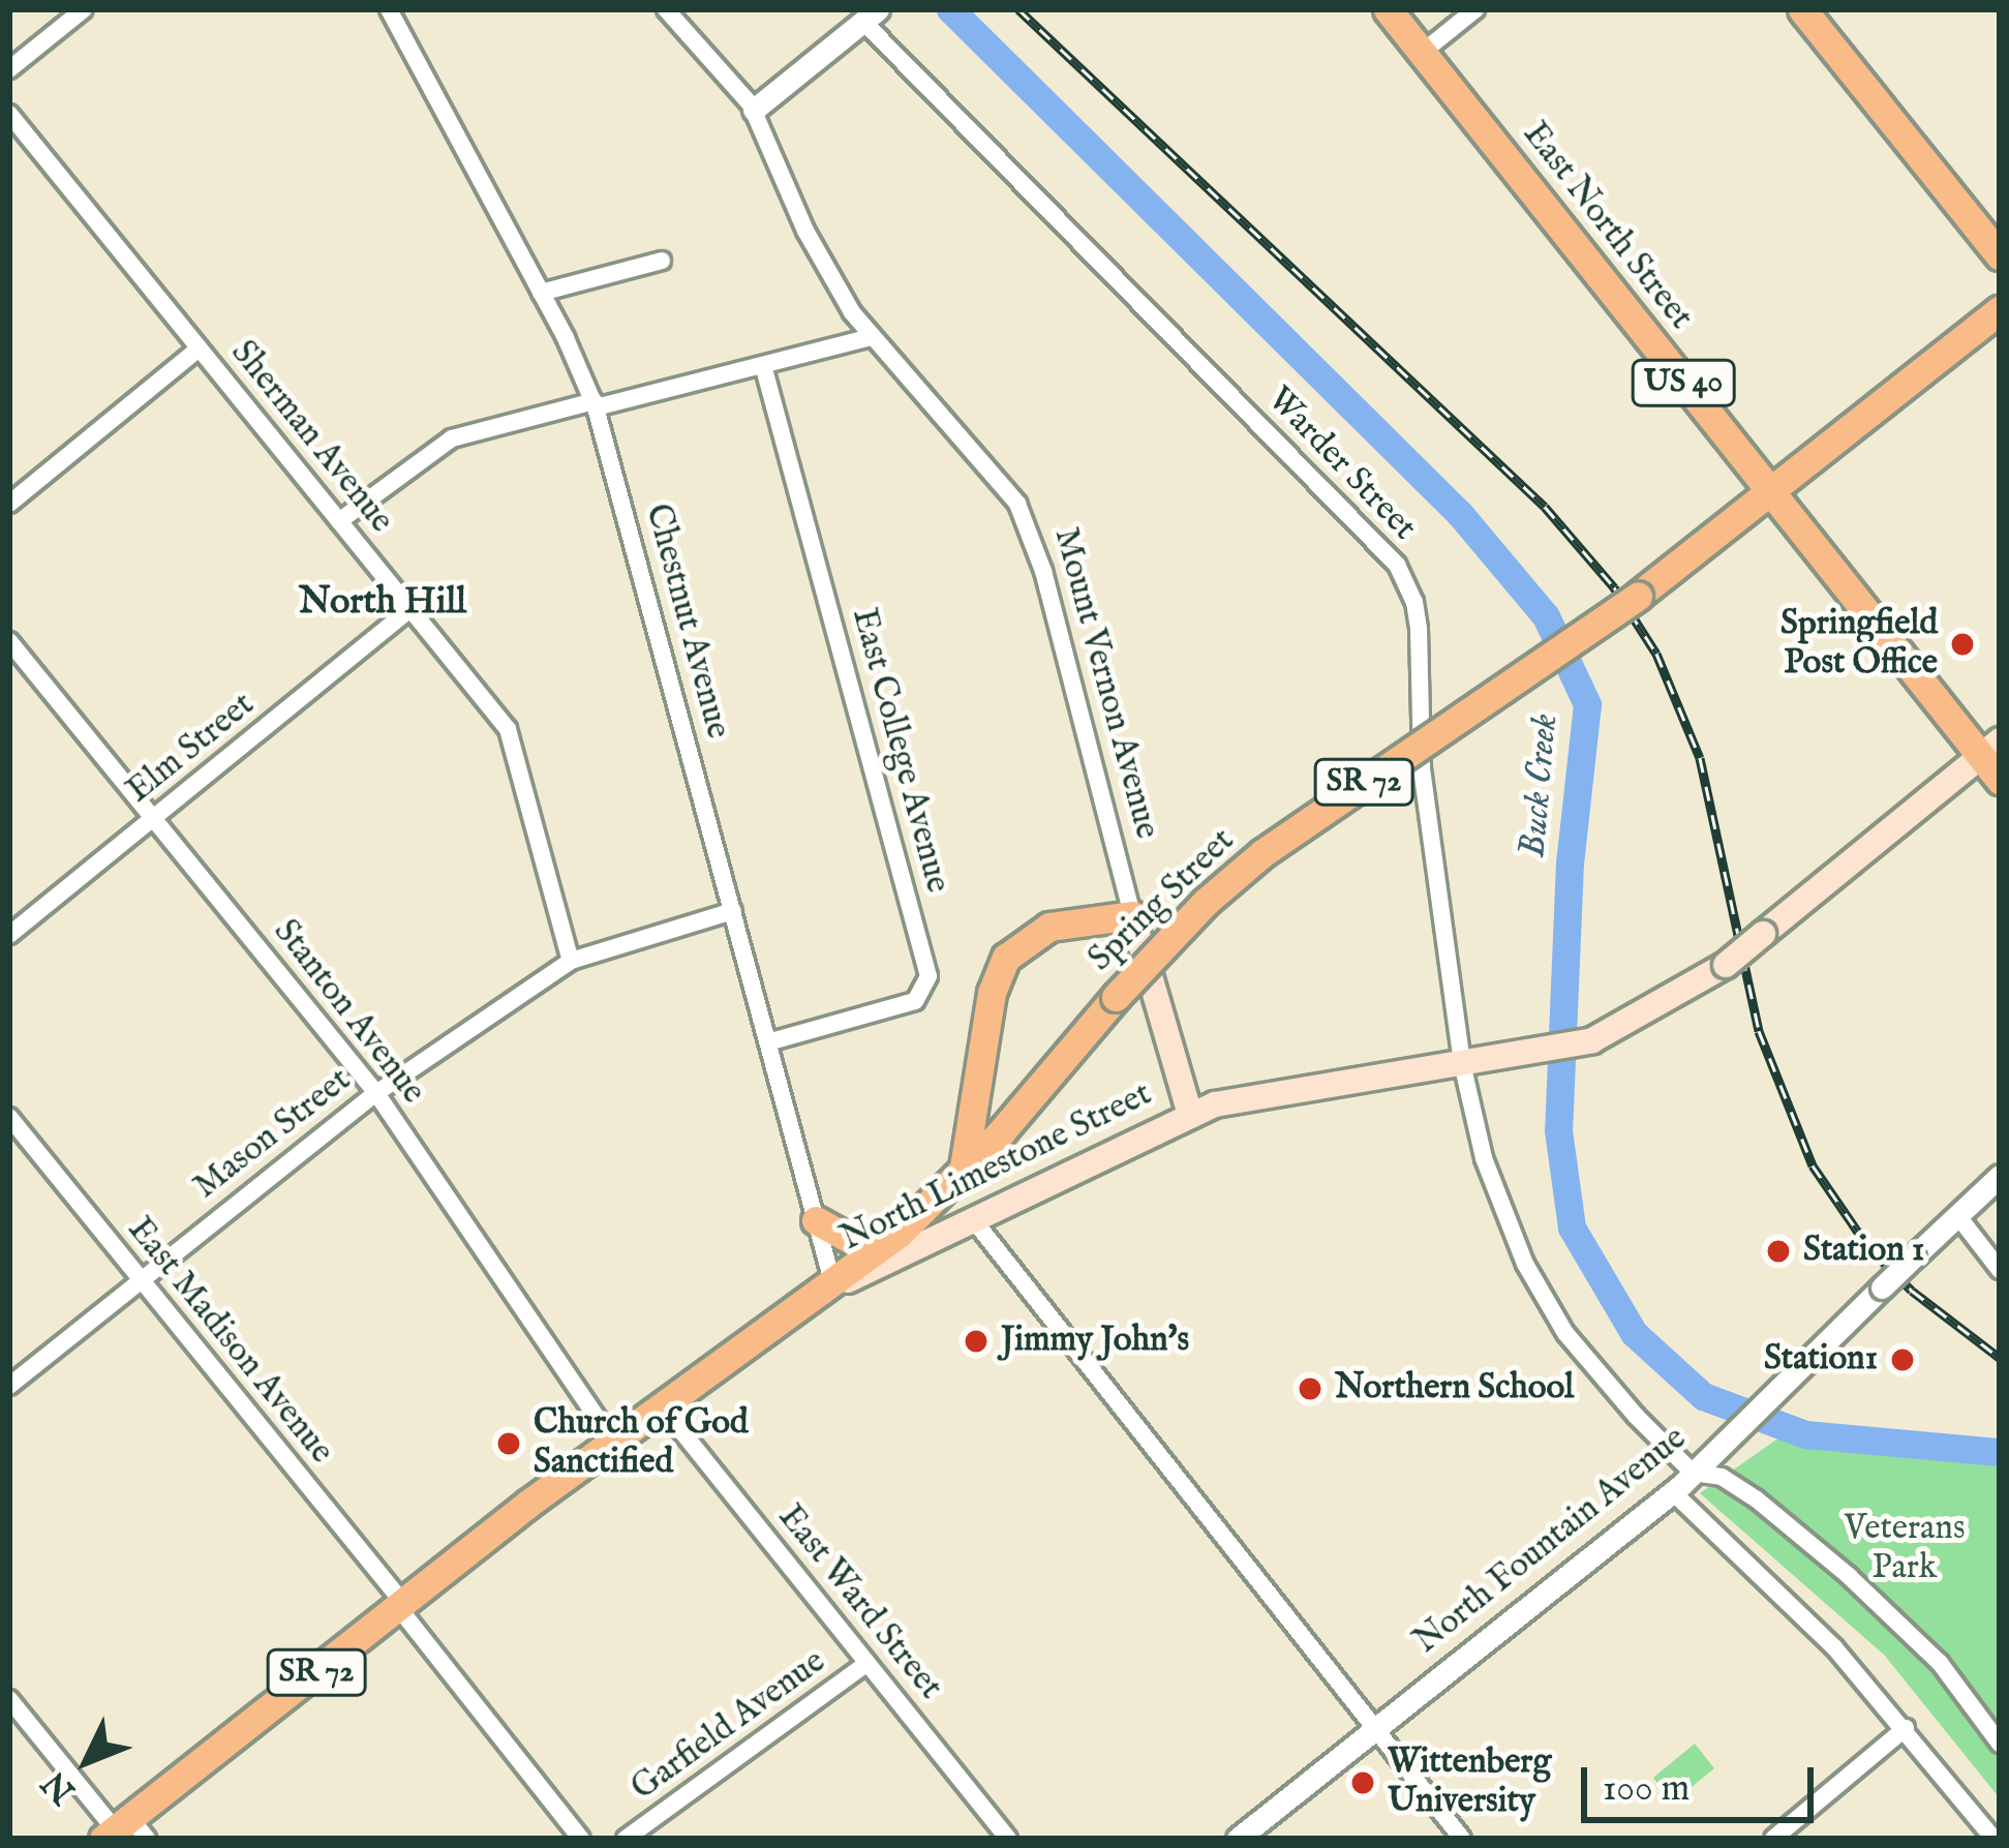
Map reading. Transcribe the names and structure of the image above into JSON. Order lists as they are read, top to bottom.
{
  "streets": {
    "main road": [
      "East North Street",
      "US 40",
      "Mount Vernon Avenue",
      "SR 72",
      "Spring Street",
      "North Limestone Street"
    ],
    "street": [
      "Sherman Avenue",
      "Warder Street",
      "Chestnut Avenue",
      "Elm Street",
      "East College Avenue",
      "Stanton Avenue",
      "Mason Street",
      "East Madison Avenue",
      "North Fountain Avenue",
      "East Ward Street",
      "Garfield Avenue"
    ]
  },
  "crossings": [
    ["East North Street", "SR 72"],
    ["East North Street", "Spring Street"],
    ["East North Street", "North Limestone Street"],
    ["Sherman Avenue", "Elm Street"],
    ["Sherman Avenue", "Mason Street"],
    ["Warder Street", "North Limestone Street"],
    ["Warder Street", "North Fountain Avenue"],
    ["Chestnut Avenue", "East College Avenue"],
    ["Chestnut Avenue", "Spring Street"],
    ["Chestnut Avenue", "Mason Street"],
    ["Chestnut Avenue", "North Limestone Street"],
    ["Mount Vernon Avenue", "North Limestone Street"],
    ["Elm Street", "Stanton Avenue"],
    ["SR 72", "Spring Street"],
    ["Spring Street", "North Limestone Street"],
    ["Stanton Avenue", "Mason Street"],
    ["Stanton Avenue", "North Limestone Street"],
    ["Mason Street", "East Madison Avenue"],
    ["North Limestone Street", "East Madison Avenue"],
    ["North Limestone Street", "East Ward Street"],
    ["East Ward Street", "Garfield Avenue"]
  ],
  "districts": ["North Hill"],
  "water": ["Buck Creek"],
  "parks": ["Veterans Park"],
  "places": [
    "Springfield Post Office",
    "Station 1",
    "Jimmy John's",
    "Station1",
    "Northern School",
    "Church of God Sanctified",
    "Wittenberg University"
  ],
  "scale_bar": "100 m",
  "north": "bottom left"
}
